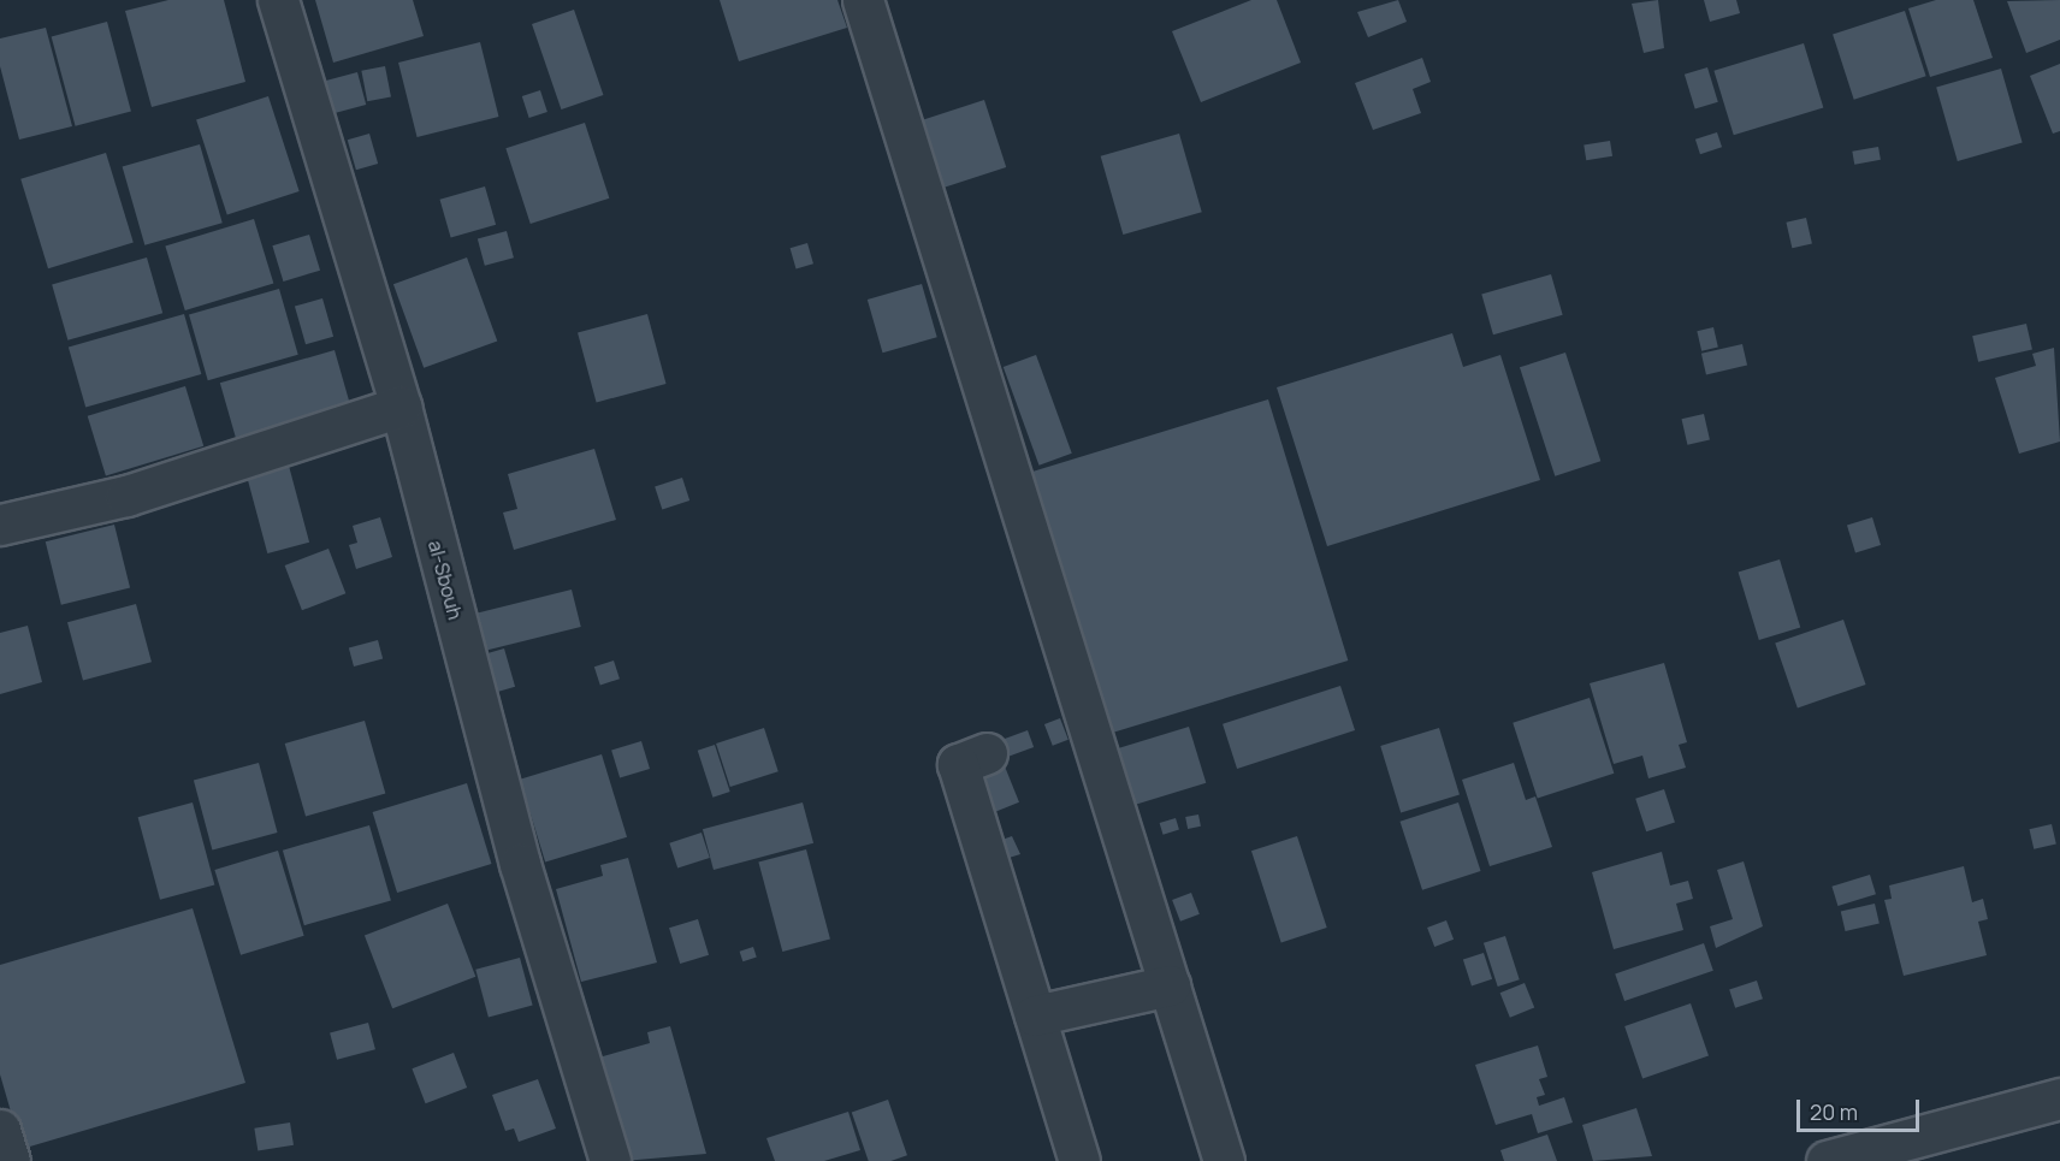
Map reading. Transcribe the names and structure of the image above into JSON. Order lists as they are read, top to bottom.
{
  "streets": {
    "street": ["al-Sbouh"]
  },
  "scale_bar": "20 m"
}
